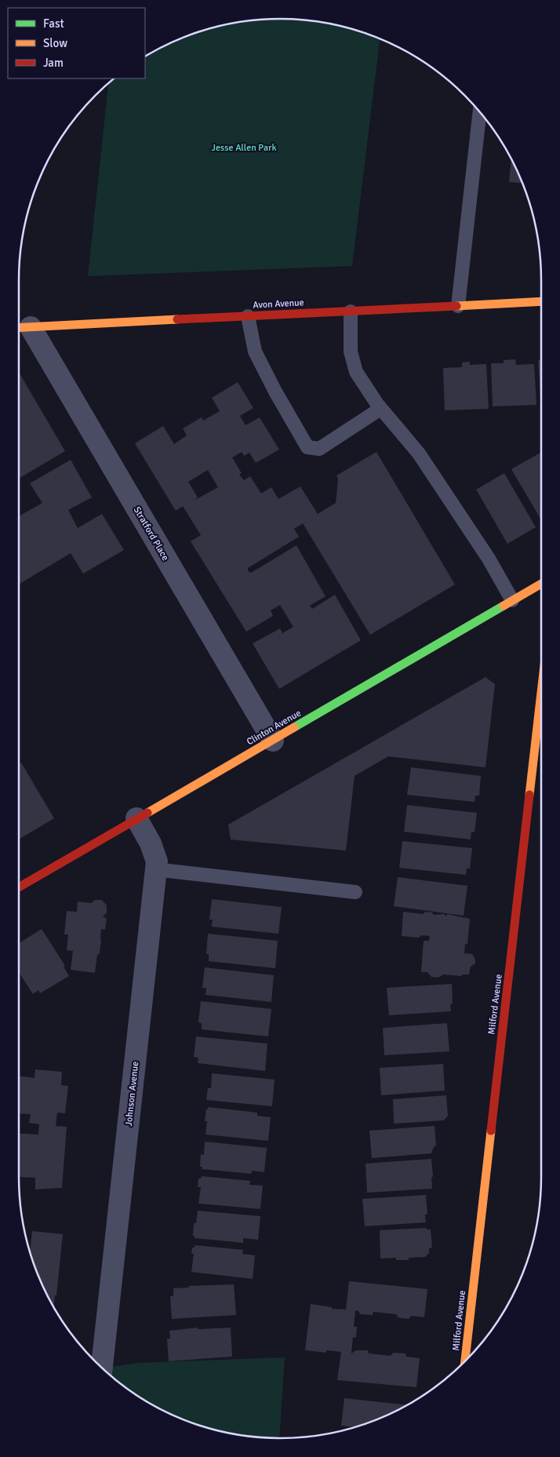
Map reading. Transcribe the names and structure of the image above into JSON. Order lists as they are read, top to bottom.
{
  "streets": {
    "street": [
      "Avon Avenue",
      "Stratford Place",
      "Clinton Avenue",
      "Milford Avenue",
      "Johnson Avenue"
    ]
  },
  "crossings": [
    ["Avon Avenue", "Stratford Place"],
    ["Stratford Place", "Clinton Avenue"],
    ["Clinton Avenue", "Johnson Avenue"]
  ],
  "parks": ["Jesse Allen Park"],
  "legend": ["Fast", "Slow", "Jam"]
}
